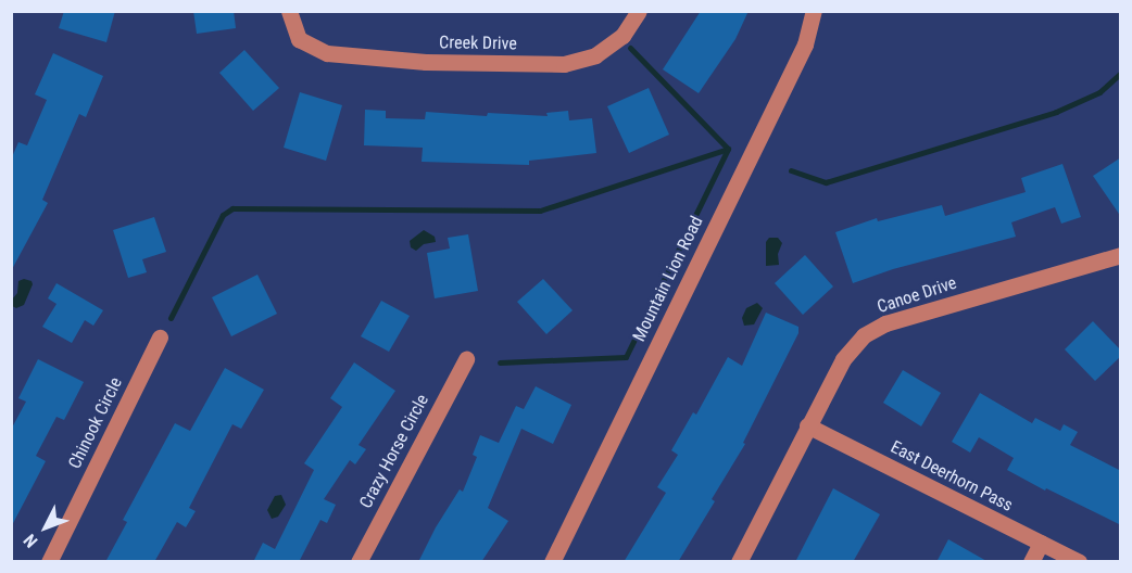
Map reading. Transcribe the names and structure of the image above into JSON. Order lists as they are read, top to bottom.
{
  "streets": {
    "street": [
      "Creek Drive",
      "Mountain Lion Road",
      "Canoe Drive",
      "Chinook Circle",
      "Crazy Horse Circle",
      "East Deerhorn Pass"
    ]
  },
  "crossings": [
    ["Canoe Drive", "East Deerhorn Pass"]
  ],
  "north": "bottom left"
}
